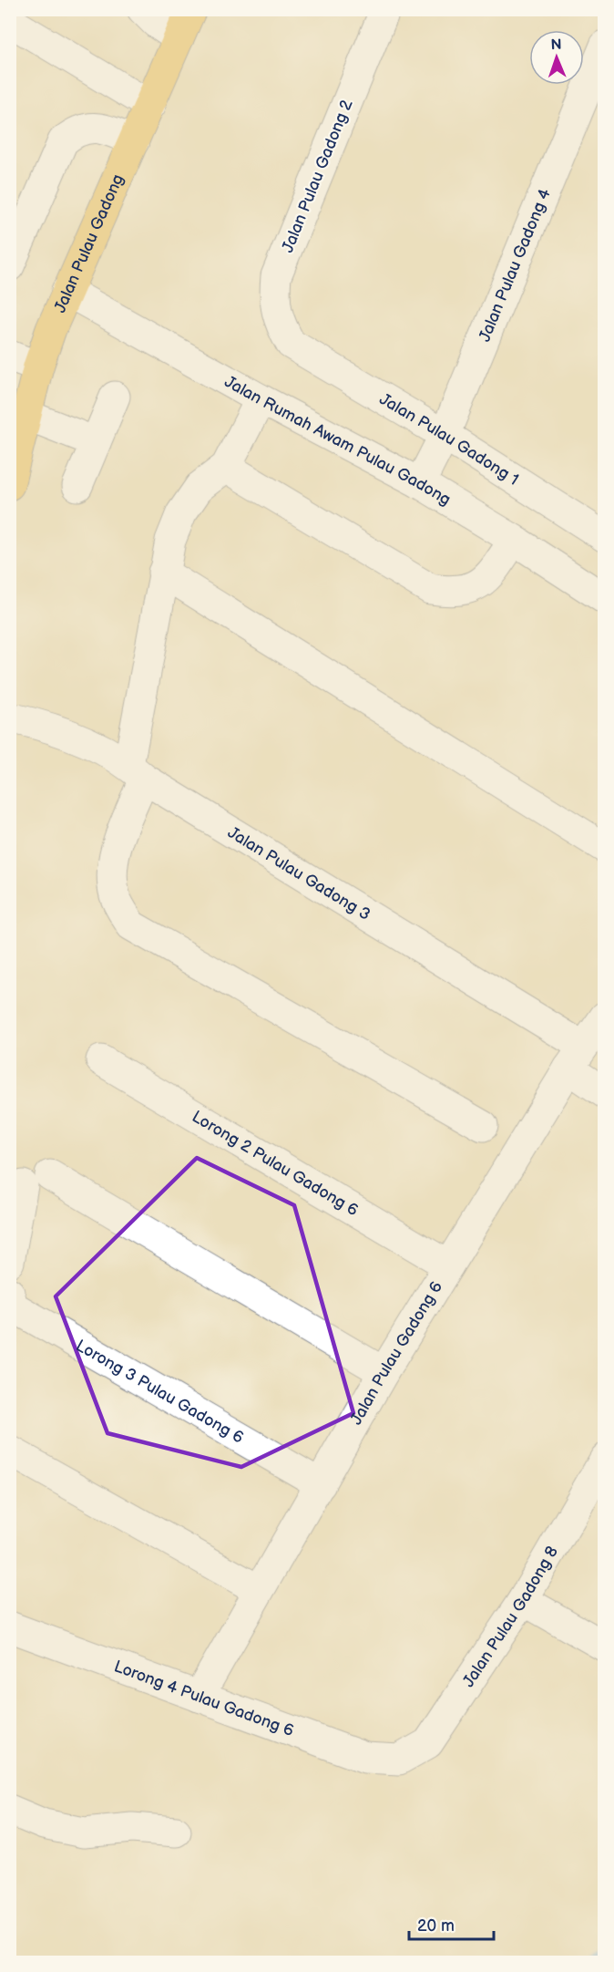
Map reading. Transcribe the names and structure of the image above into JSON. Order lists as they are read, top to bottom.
{
  "streets": {
    "main road": ["Jalan Pulau Gadong"],
    "street": [
      "Jalan Pulau Gadong 2",
      "Jalan Pulau Gadong 4",
      "Jalan Pulau Gadong 1",
      "Jalan Rumah Awam Pulau Gadong",
      "Jalan Pulau Gadong 3",
      "Lorong 2 Pulau Gadong 6",
      "Jalan Pulau Gadong 6",
      "Lorong 3 Pulau Gadong 6",
      "Jalan Pulau Gadong 8",
      "Lorong 4 Pulau Gadong 6"
    ]
  },
  "crossings": [
    ["Jalan Pulau Gadong 2", "Jalan Pulau Gadong 1"],
    ["Jalan Pulau Gadong", "Jalan Rumah Awam Pulau Gadong"],
    ["Jalan Pulau Gadong 4", "Jalan Pulau Gadong 1"],
    ["Jalan Pulau Gadong 4", "Jalan Rumah Awam Pulau Gadong"],
    ["Jalan Pulau Gadong 3", "Jalan Pulau Gadong 6"],
    ["Lorong 2 Pulau Gadong 6", "Jalan Pulau Gadong 6"],
    ["Jalan Pulau Gadong 6", "Lorong 3 Pulau Gadong 6"],
    ["Jalan Pulau Gadong 6", "Lorong 4 Pulau Gadong 6"],
    ["Jalan Pulau Gadong 8", "Lorong 4 Pulau Gadong 6"]
  ],
  "scale_bar": "20 m",
  "north": "top"
}
